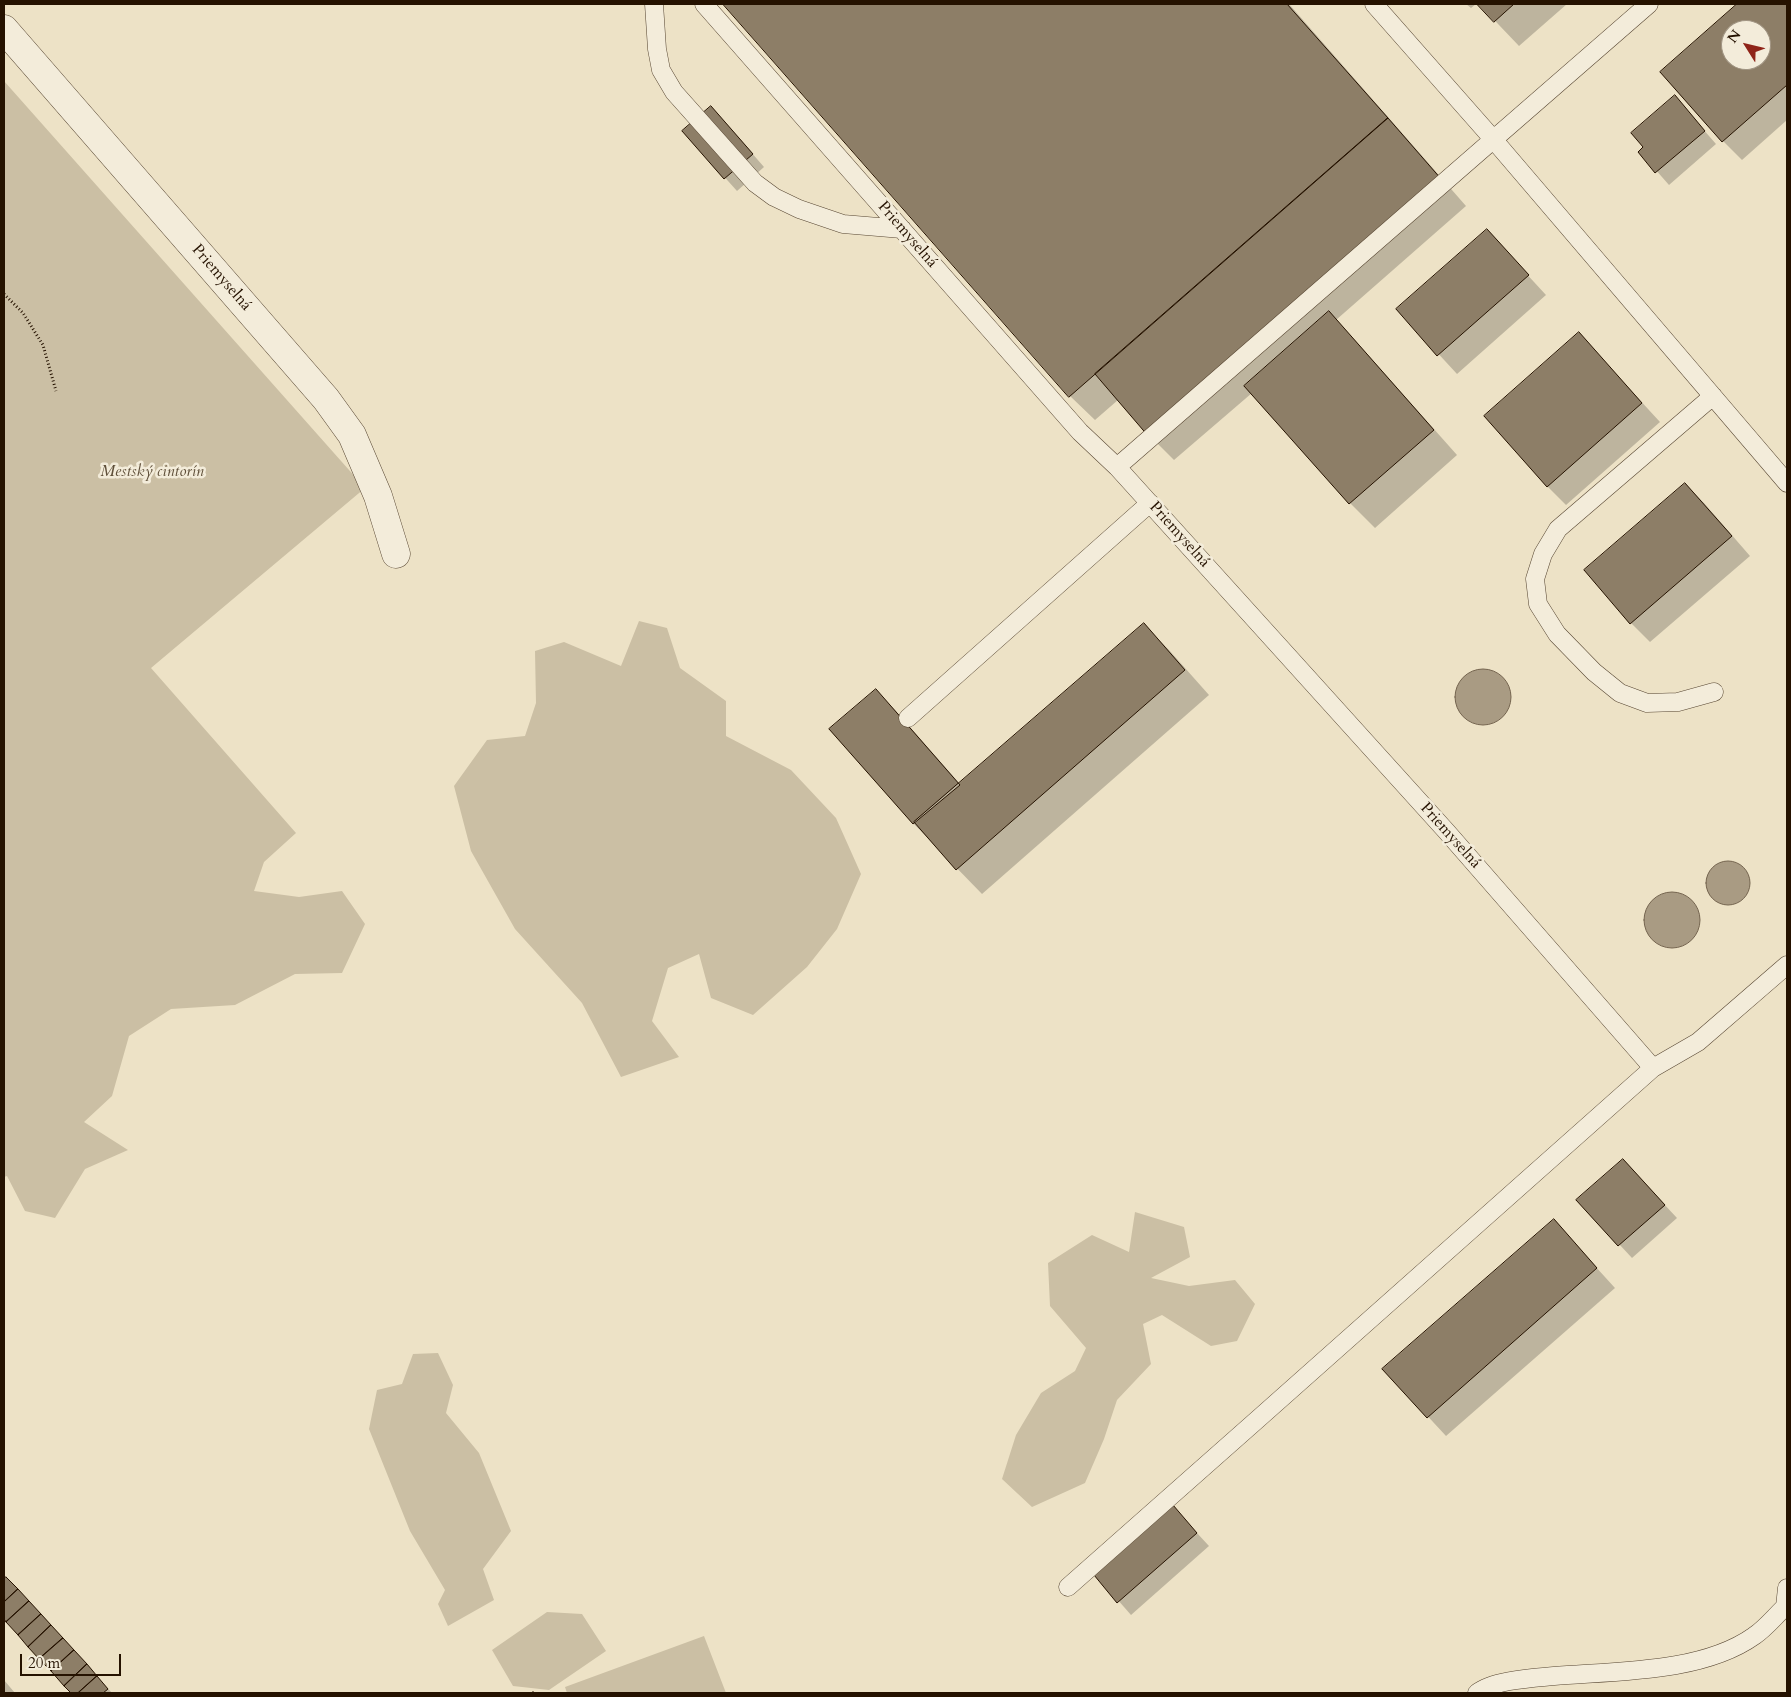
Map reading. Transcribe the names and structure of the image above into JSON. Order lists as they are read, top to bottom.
{
  "streets": {
    "street": ["Priemyselná"]
  },
  "parks": ["Mestský cintorín"],
  "scale_bar": "20 m",
  "north": "top left"
}
